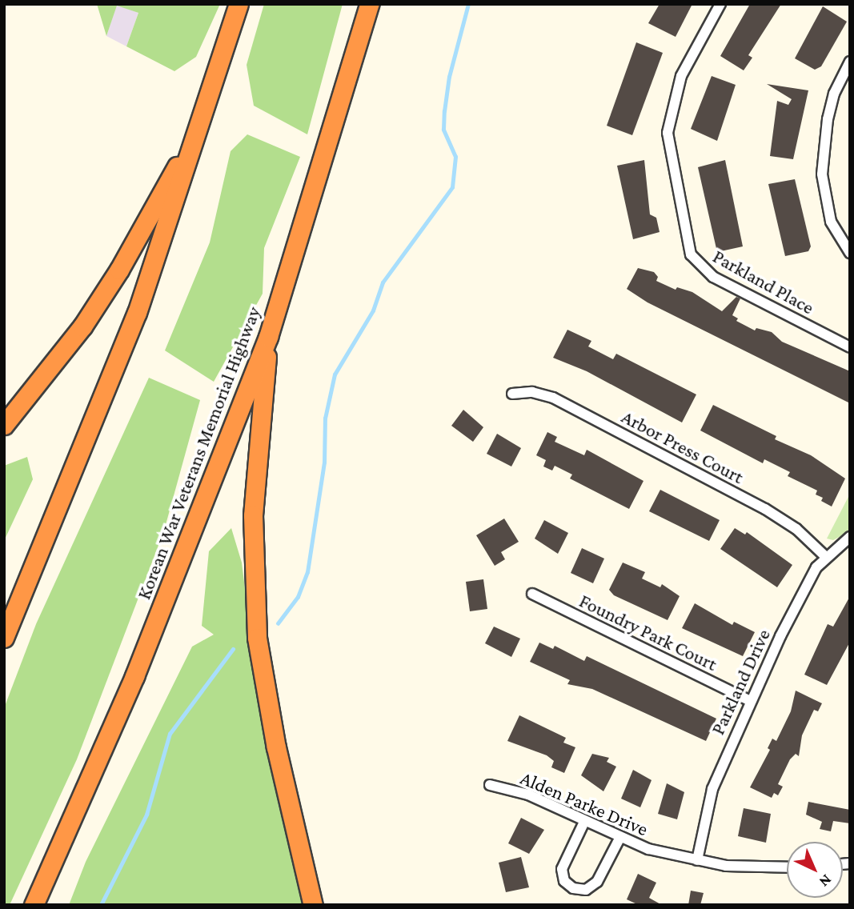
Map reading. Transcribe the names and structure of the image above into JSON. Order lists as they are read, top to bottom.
{
  "streets": {
    "highway": ["Korean War Veterans Memorial Highway"],
    "street": [
      "Parkland Place",
      "Arbor Press Court",
      "Foundry Park Court",
      "Parkland Drive",
      "Alden Parke Drive"
    ]
  },
  "crossings": [
    ["Arbor Press Court", "Parkland Drive"],
    ["Foundry Park Court", "Parkland Drive"],
    ["Parkland Drive", "Alden Parke Drive"]
  ],
  "north": "bottom right"
}
